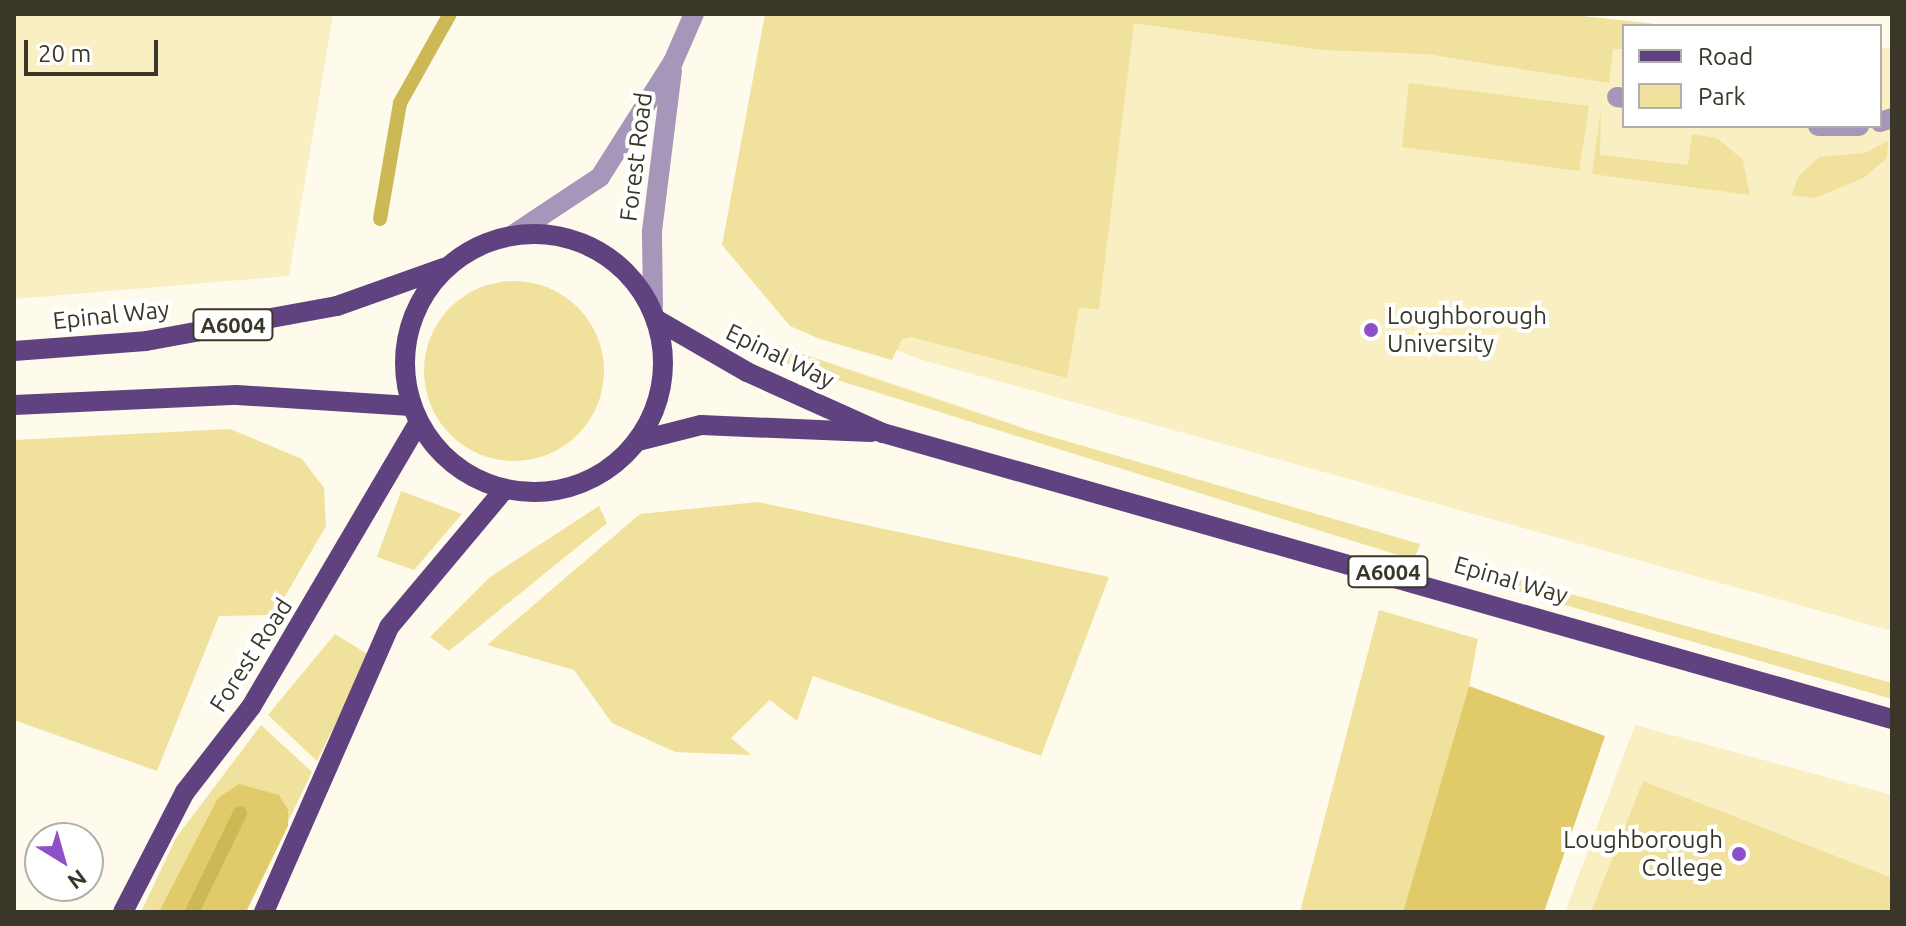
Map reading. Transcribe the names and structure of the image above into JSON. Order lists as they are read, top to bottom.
{
  "streets": {
    "main road": ["Forest Road", "Epinal Way", "A6004"]
  },
  "crossings": [
    ["Forest Road", "Epinal Way"],
    ["Forest Road", "A6004"],
    ["Epinal Way", "A6004"]
  ],
  "places": ["Loughborough University", "Loughborough College"],
  "legend": ["Road", "Park"],
  "scale_bar": "20 m",
  "north": "bottom right"
}
